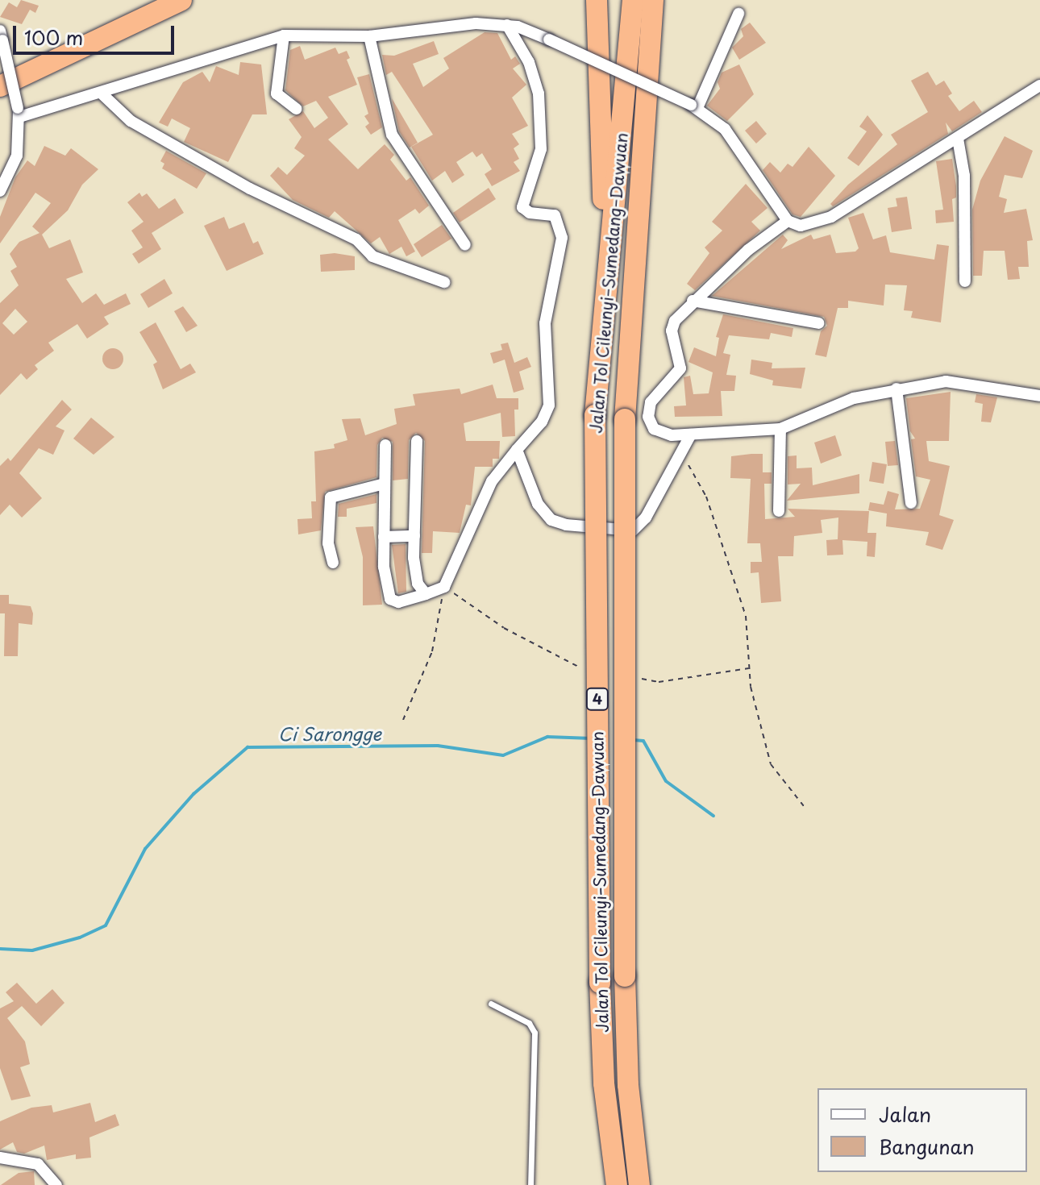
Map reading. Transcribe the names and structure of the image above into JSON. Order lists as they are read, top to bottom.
{
  "streets": {
    "highway": ["Jalan Tol Cileunyi–Sumedang–Dawuan", "4"]
  },
  "water": ["Ci Sarongge"],
  "legend": ["Jalan", "Bangunan"],
  "scale_bar": "100 m"
}
